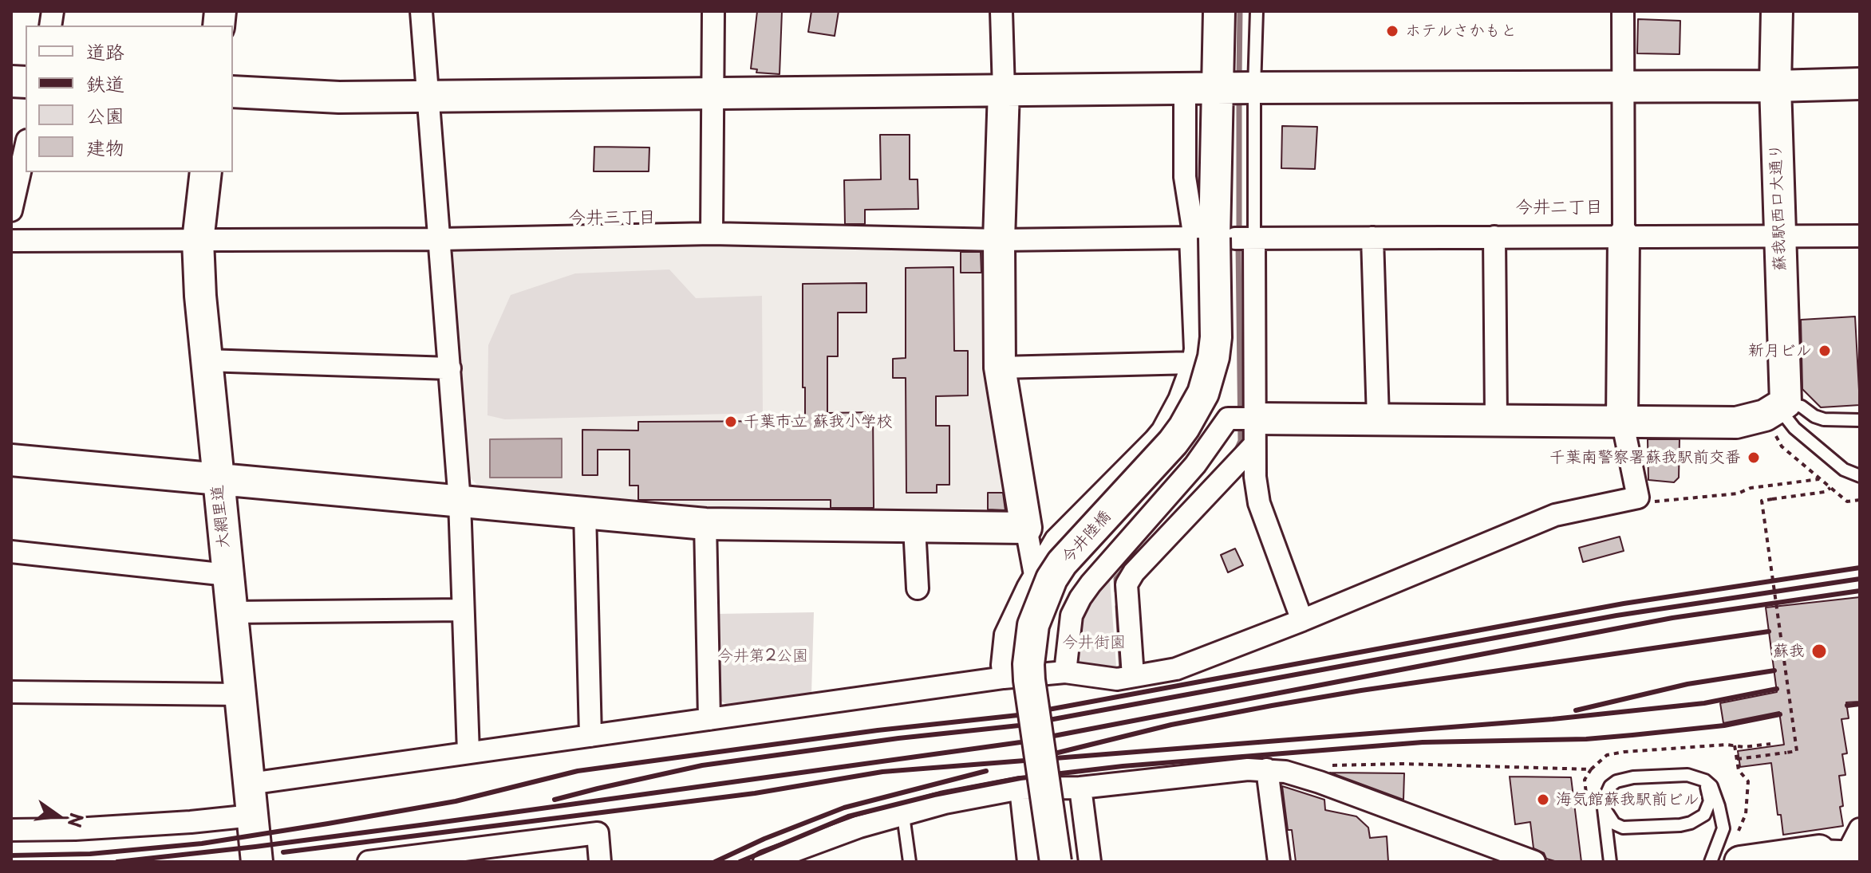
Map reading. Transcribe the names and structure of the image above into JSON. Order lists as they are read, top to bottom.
{
  "streets": {
    "street": ["蘇我駅西口大通り", "大網里道", "今井陸橋"]
  },
  "districts": ["今井二丁目", "今井三丁目"],
  "parks": ["今井街園", "今井第2公園"],
  "places": [
    "ホテルさかもと",
    "新月ビル",
    "千葉市立 蘇我小学校",
    "千葉南警察署蘇我駅前交番",
    "蘇我",
    "海気館蘇我駅前ビル"
  ],
  "legend": [
    "道路",
    "鉄道",
    "公園",
    "建物"
  ],
  "north": "right"
}
